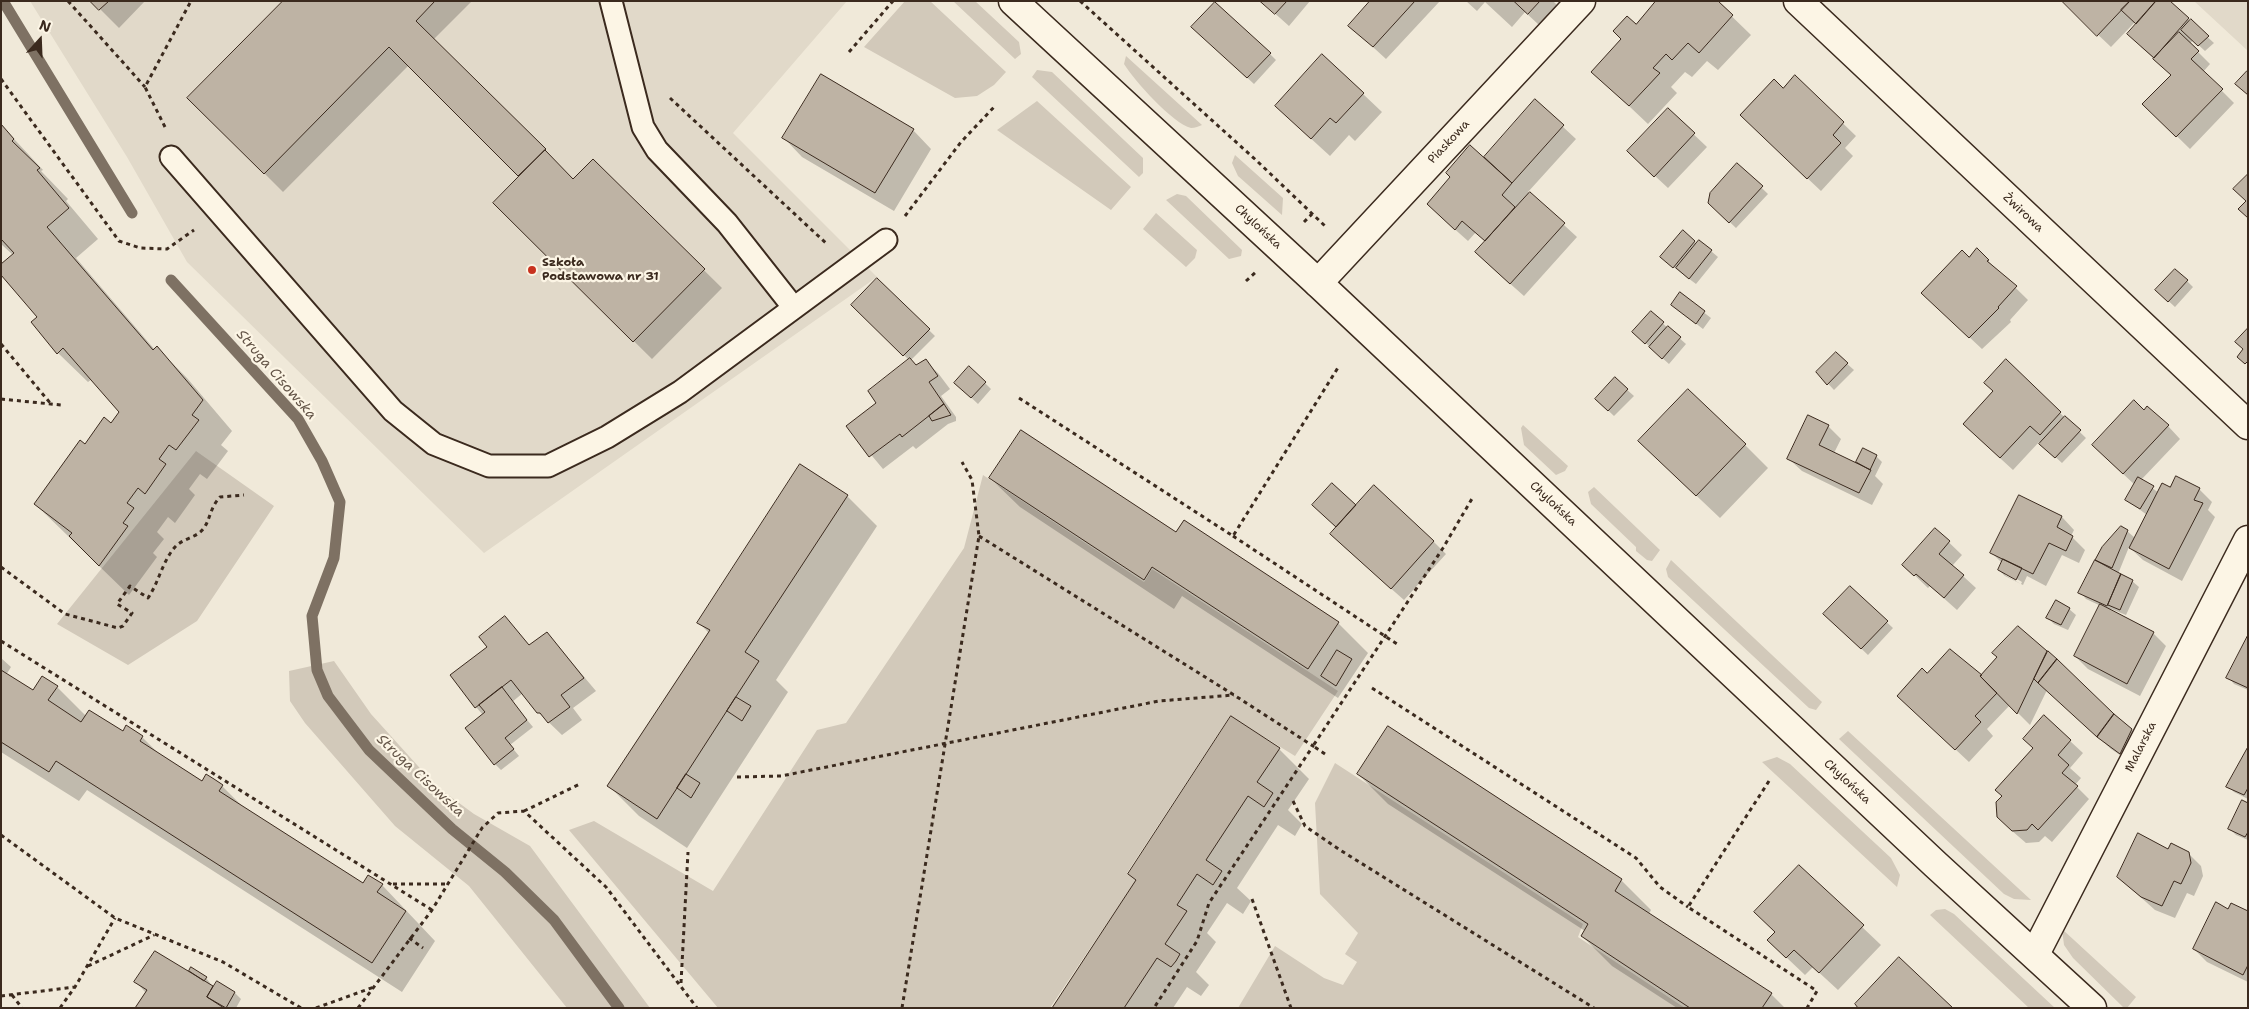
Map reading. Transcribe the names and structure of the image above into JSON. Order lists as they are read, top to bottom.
{
  "streets": {
    "street": [
      "Piaskowa",
      "Żwirowa",
      "Chylońska",
      "Malarska"
    ]
  },
  "crossings": [
    ["Piaskowa", "Chylońska"],
    ["Chylońska", "Malarska"]
  ],
  "water": ["Struga Cisowska"],
  "places": ["Szkoła Podstawowa nr 31"],
  "north": "top"
}
